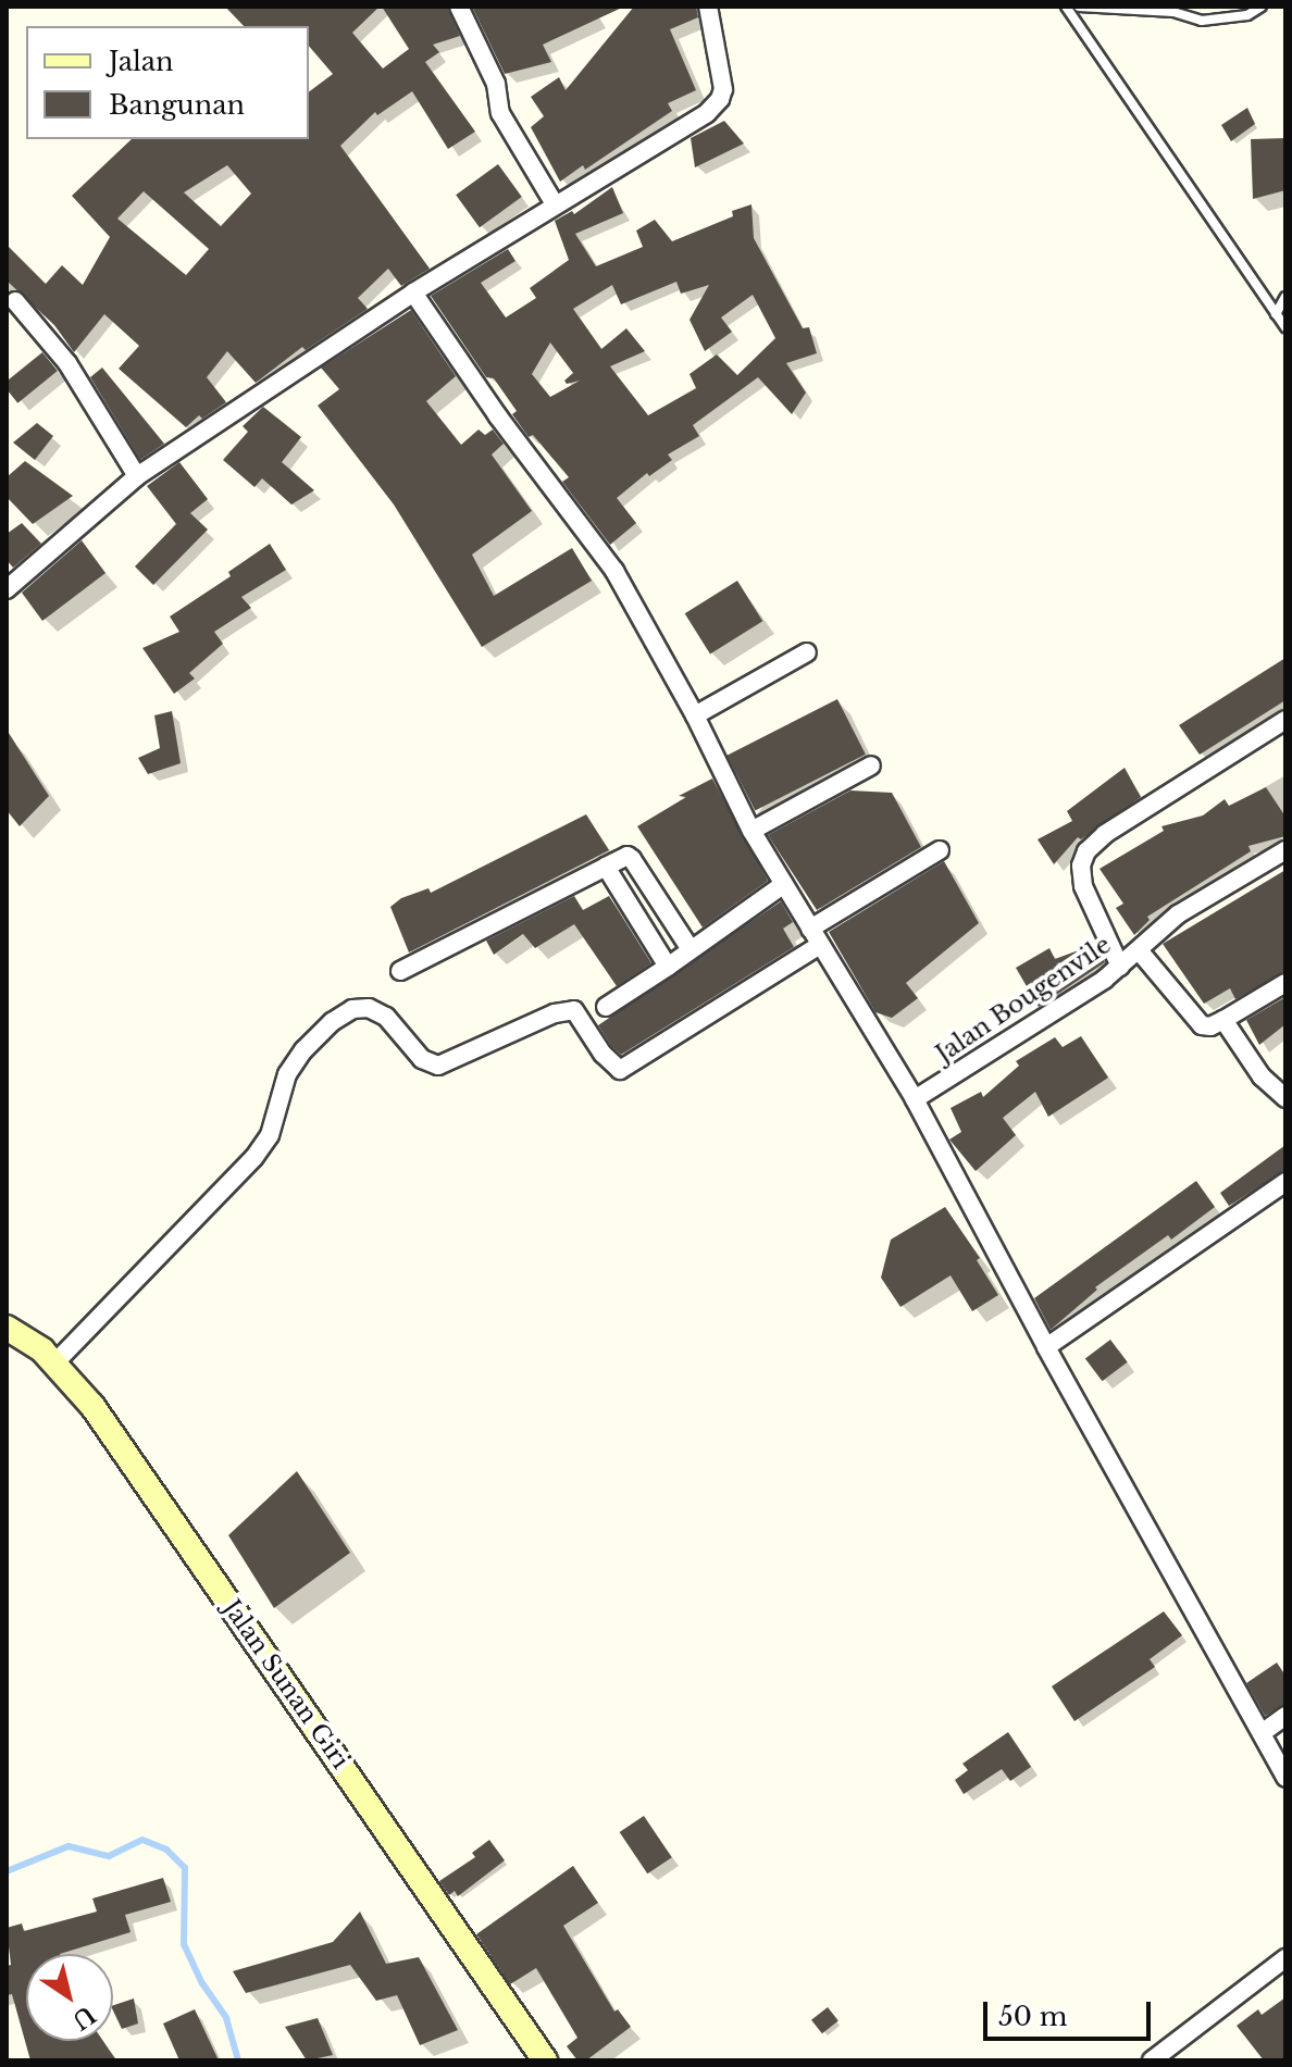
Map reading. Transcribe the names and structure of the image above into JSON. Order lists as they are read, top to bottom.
{
  "streets": {
    "street": ["Jalan Bougenvile", "Jalan Sunan Giri"]
  },
  "legend": ["Jalan", "Bangunan"],
  "scale_bar": "50 m",
  "north": "bottom right"
}
